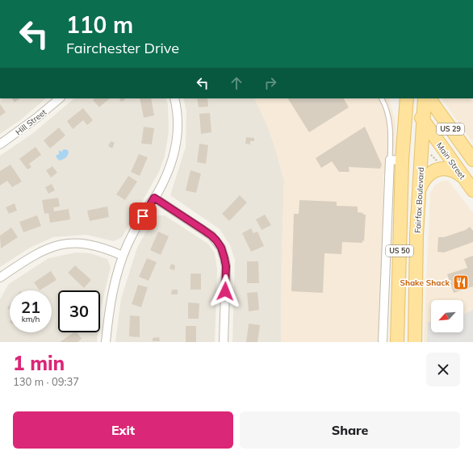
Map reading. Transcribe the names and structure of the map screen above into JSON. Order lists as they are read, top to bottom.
{
  "streets": {
    "main road": [
      "US 29",
      "Main Street",
      "Fairfax Boulevard",
      "US 50"
    ],
    "street": ["Hill Street"]
  },
  "crossings": [
    ["Main Street", "Fairfax Boulevard"]
  ],
  "places": {
    "restaurant": ["Shake Shack"]
  },
  "north": "bottom left",
  "page": {
    "turn": ["110 m", "Fairchester Drive"],
    "speed": "21 km/h",
    "limit": "30",
    "heading": ["1 min", "130 m · 09:37"],
    "buttons": ["Exit", "Share"]
  }
}
